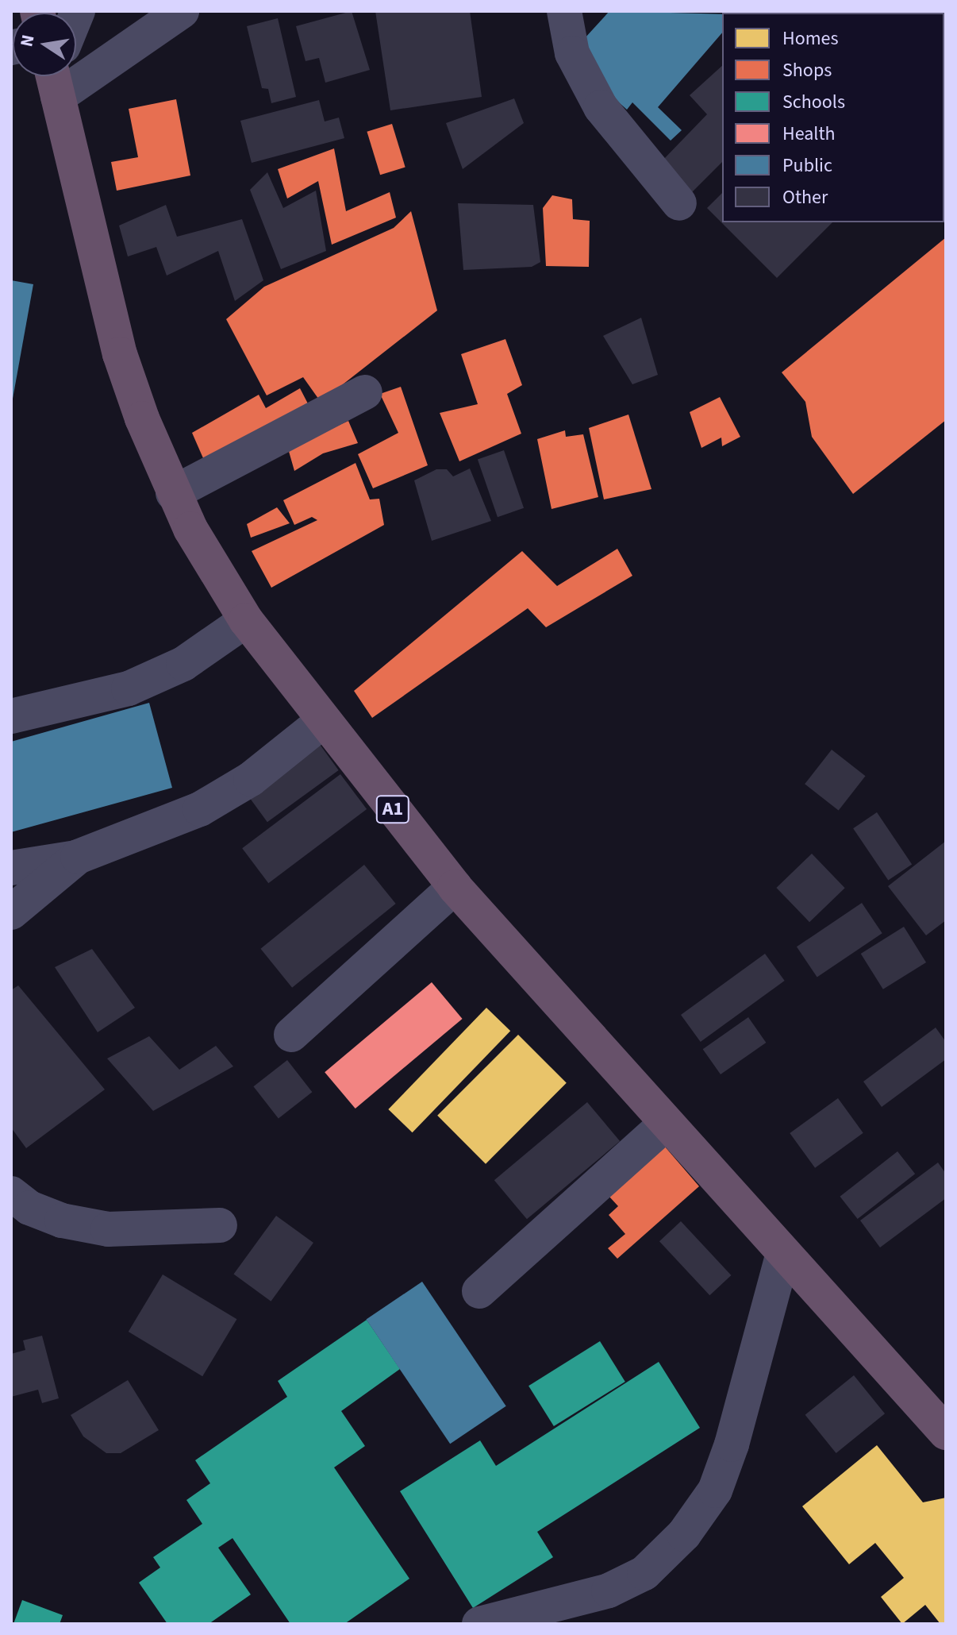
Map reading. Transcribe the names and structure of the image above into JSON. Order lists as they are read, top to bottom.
{
  "streets": {
    "highway": ["A1"]
  },
  "legend": [
    "Homes",
    "Shops",
    "Schools",
    "Health",
    "Public",
    "Other"
  ],
  "north": "left"
}
